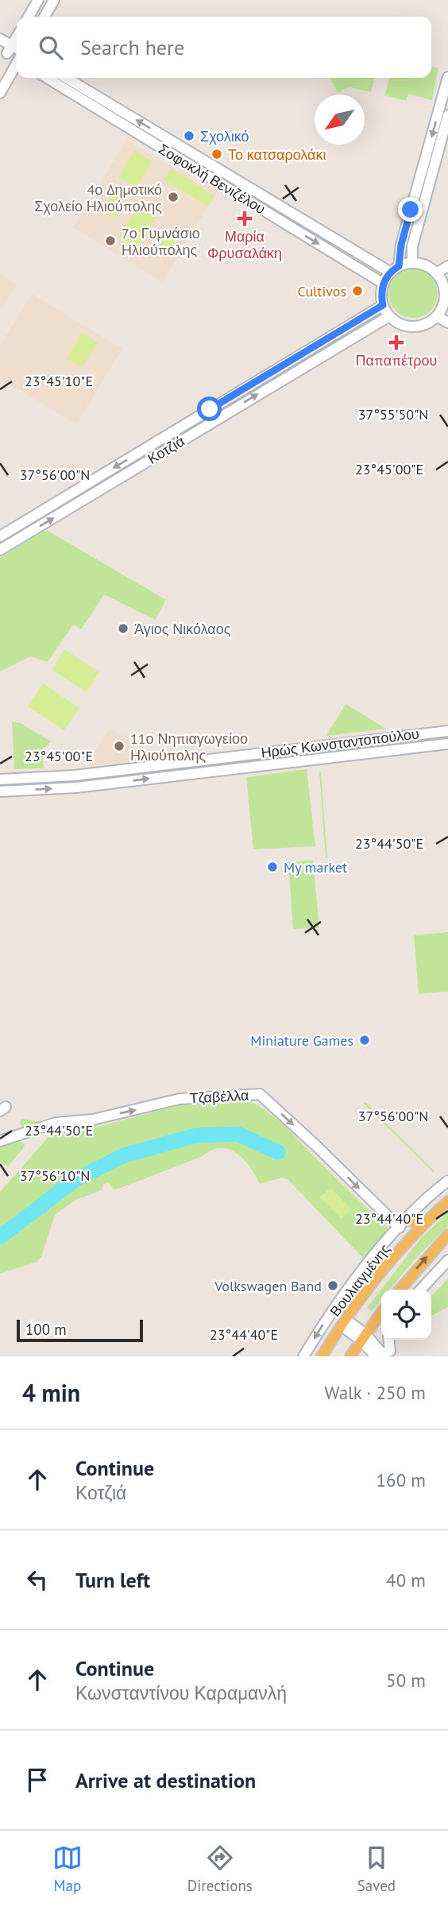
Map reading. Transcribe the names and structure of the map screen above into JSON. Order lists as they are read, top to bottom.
{
  "streets": {
    "main road": ["Βουλιαγμένης"],
    "street": [
      "Σοφοκλή Βενιζέλου",
      "Κοτζιά",
      "Ηρώς Κωνσταντοπούλου",
      "Τζαβέλλα"
    ]
  },
  "crossings": [
    ["Σοφοκλή Βενιζέλου", "Κοτζιά"]
  ],
  "one_way": ["Τζαβέλλα"],
  "places": {
    "other": [
      "Σχολικό",
      "Το κατσαρολάκι",
      "4ο Δημοτικό Σχολείο Ηλιούπολης",
      "7ο Γυμνάσιο Ηλιούπολης",
      "Cultivos",
      "Άγιος Νικόλαος",
      "11ο Νηπιαγωγείοο Ηλιούπολης",
      "My market",
      "Miniature Games",
      "Volkswagen Band"
    ],
    "health": ["Μαρία Φρυσαλάκη", "Παπαπέτρου"]
  },
  "scale_bar": "100 m",
  "north": "bottom left",
  "page": {
    "search": "Search here",
    "scale": "100 m",
    "heading": ["4 min", "Walk · 250 m"],
    "list": [
      ["Continue", "Κοτζιά", "160 m"],
      ["Turn left", "40 m"],
      ["Continue", "Κωνσταντίνου Καραμανλή", "50 m"],
      "Arrive at destination"
    ],
    "nav": ["Map", "Directions", "Saved"]
  },
  "coordinates": [
    "23°45'10\"E",
    "37°55'50\"N",
    "23°45'00\"E",
    "37°56'00\"N",
    "23°44'50\"E",
    "37°56'10\"N",
    "23°44'40\"E"
  ]
}
